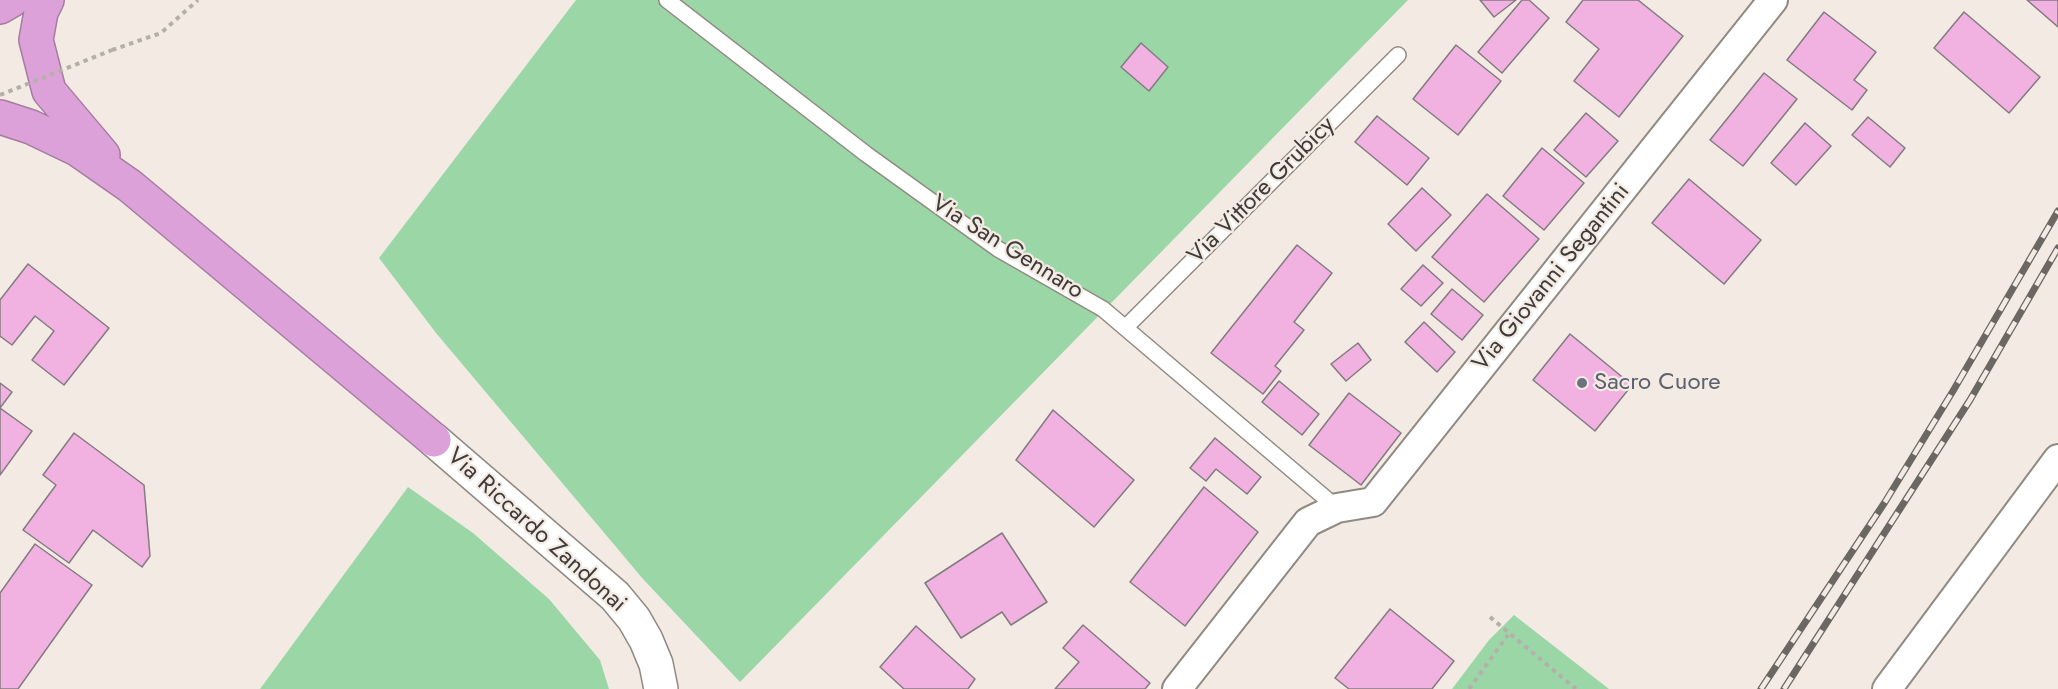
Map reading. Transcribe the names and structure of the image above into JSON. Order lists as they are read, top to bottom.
{
  "streets": {
    "street": ["Via Giovanni Segantini", "Via Riccardo Zandonai"],
    "lane": ["Via Vittore Grubicy", "Via San Gennaro"]
  },
  "crossings": [
    ["Via Vittore Grubicy", "Via San Gennaro"],
    ["Via San Gennaro", "Via Giovanni Segantini"]
  ],
  "places": ["Sacro Cuore"]
}
